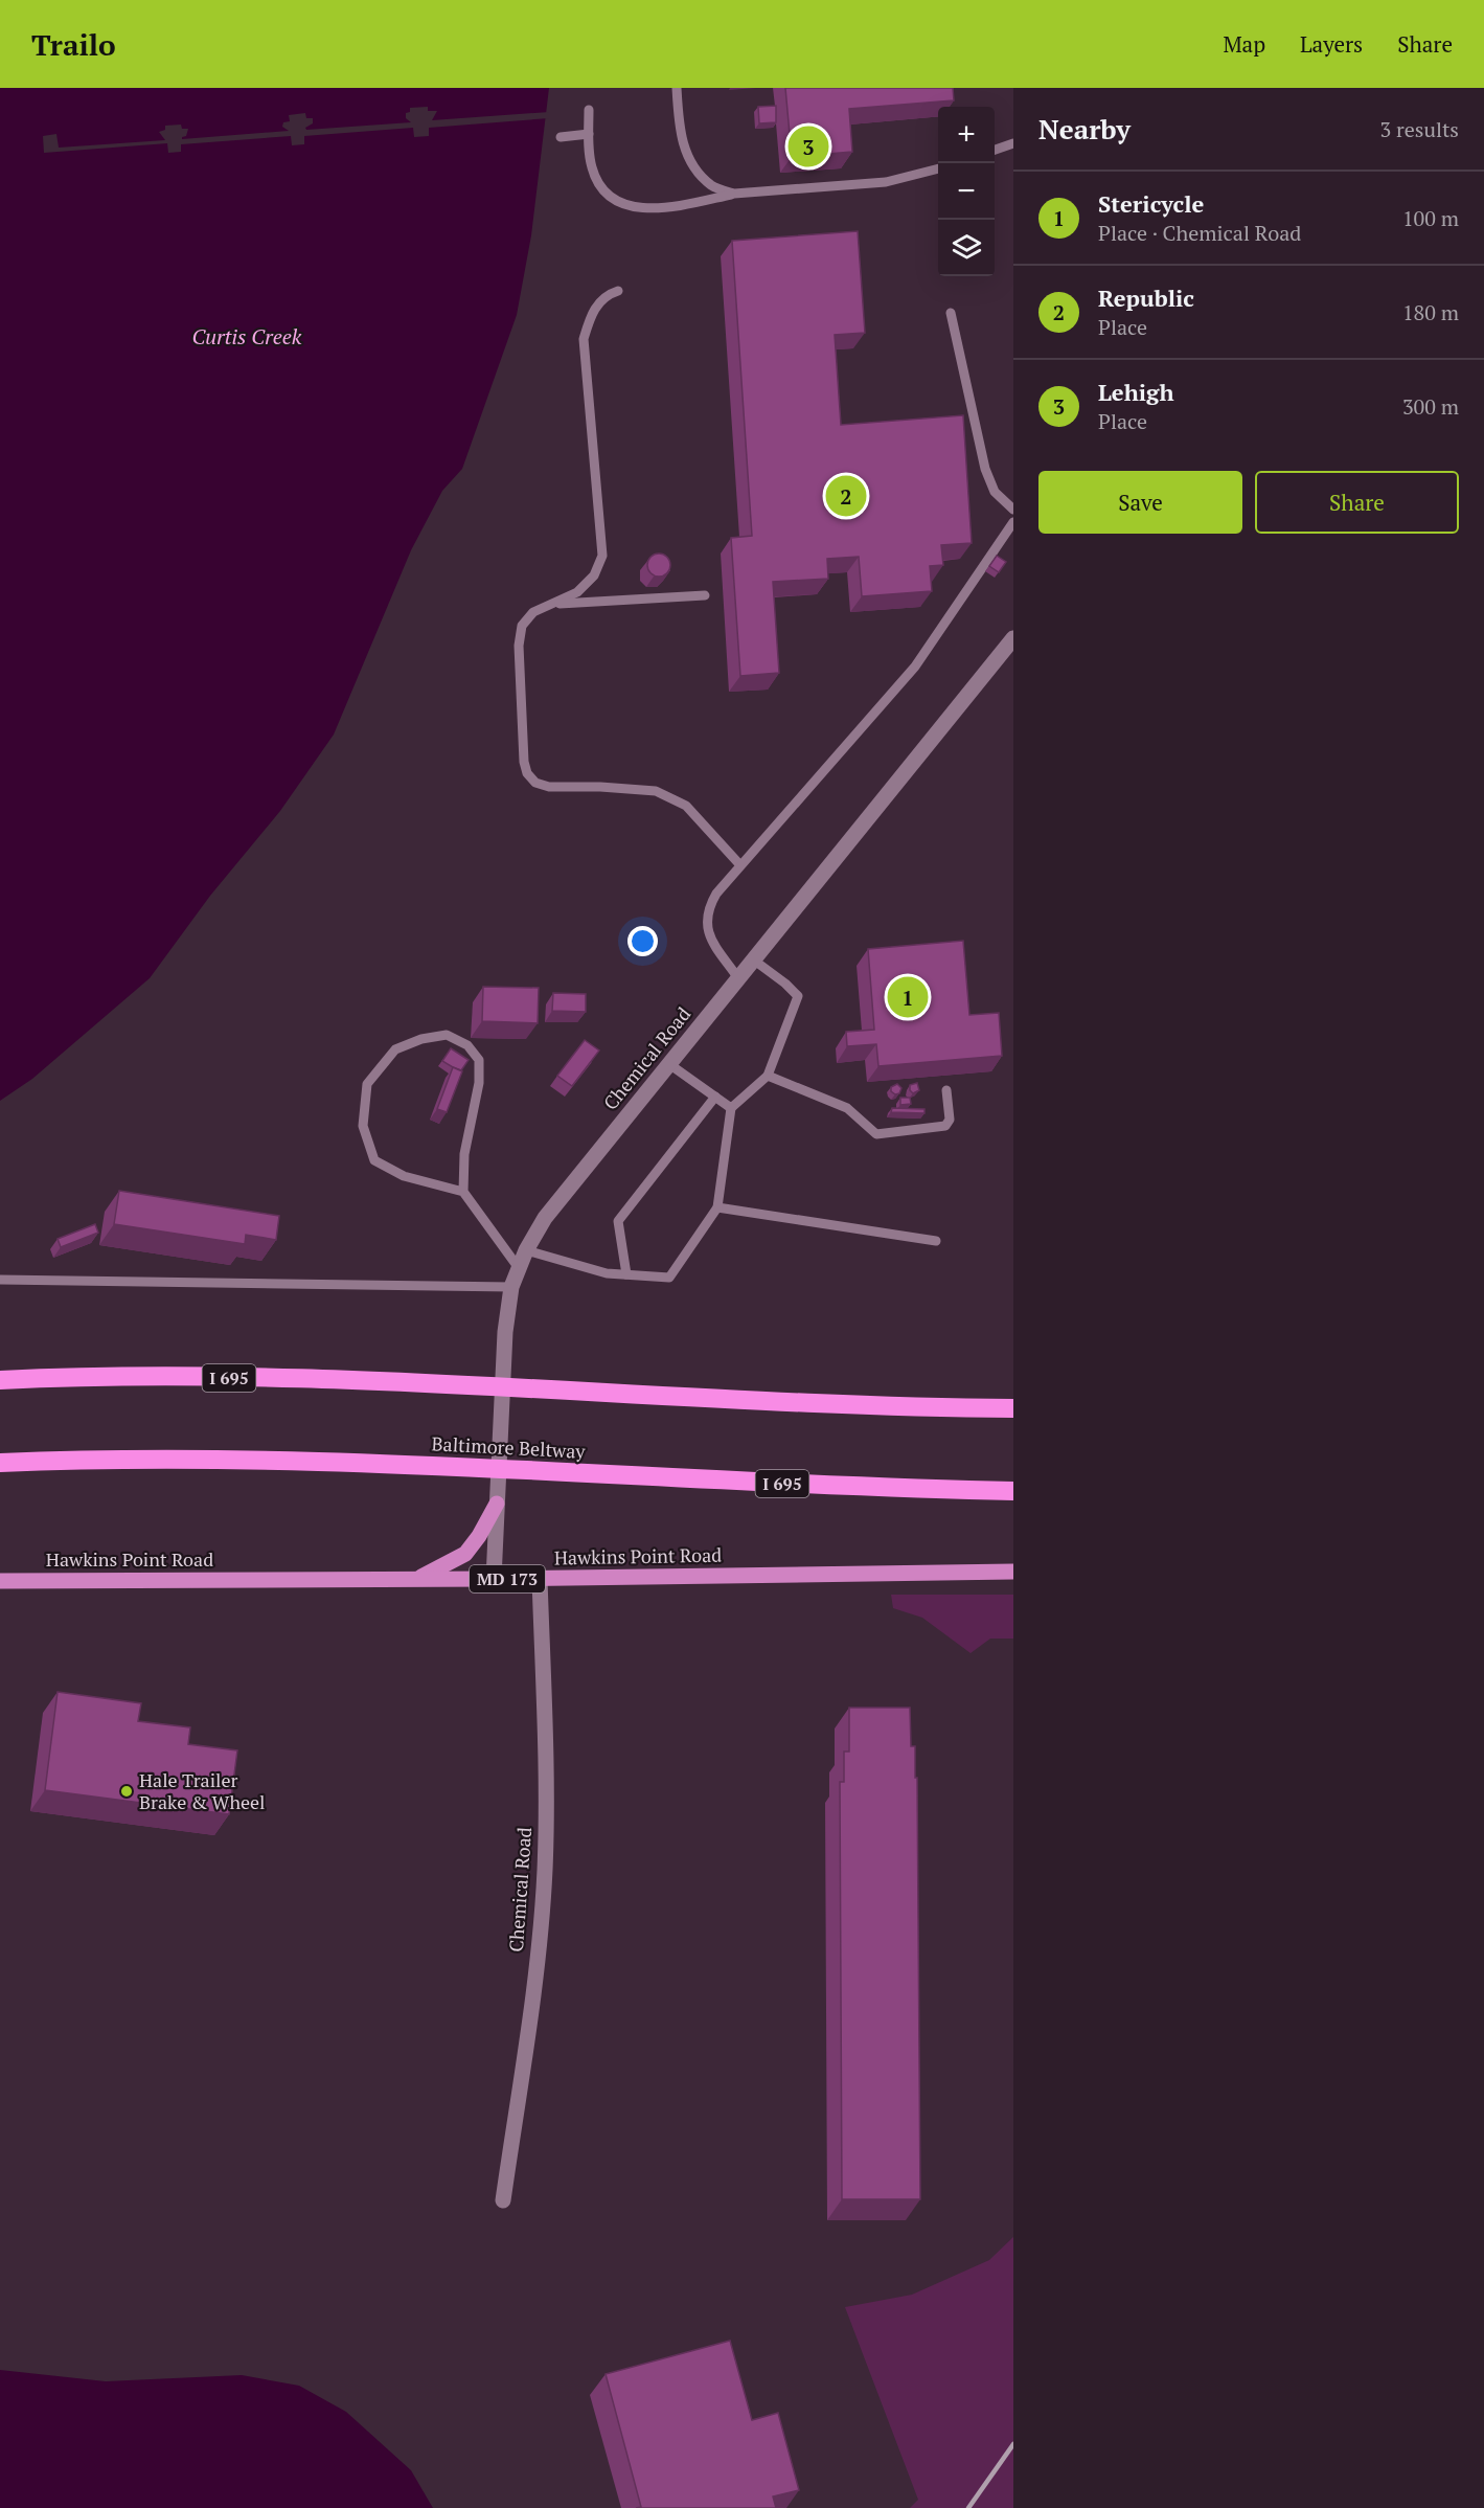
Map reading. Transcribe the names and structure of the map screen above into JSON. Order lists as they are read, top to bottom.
{
  "streets": {
    "highway": ["I 695", "Baltimore Beltway"],
    "main road": ["Hawkins Point Road", "MD 173"],
    "street": ["Chemical Road"]
  },
  "crossings": [
    ["Chemical Road", "Hawkins Point Road"]
  ],
  "water": ["Curtis Creek"],
  "places": ["Hale Trailer Brake & Wheel"],
  "page": {
    "header": "Trailo",
    "nav": ["Map", "Layers", "Share"],
    "heading": ["Nearby", "3 results"],
    "map_buttons": ["+", "−"],
    "pins": ["3", "2", "1"],
    "list": [
      {
        "mark": "1",
        "name": "Stericycle",
        "note": "Place · Chemical Road",
        "value": "100 m"
      },
      {
        "mark": "2",
        "name": "Republic",
        "note": "Place",
        "value": "180 m"
      },
      {
        "mark": "3",
        "name": "Lehigh",
        "note": "Place",
        "value": "300 m"
      }
    ],
    "buttons": ["Save", "Share"]
  }
}
